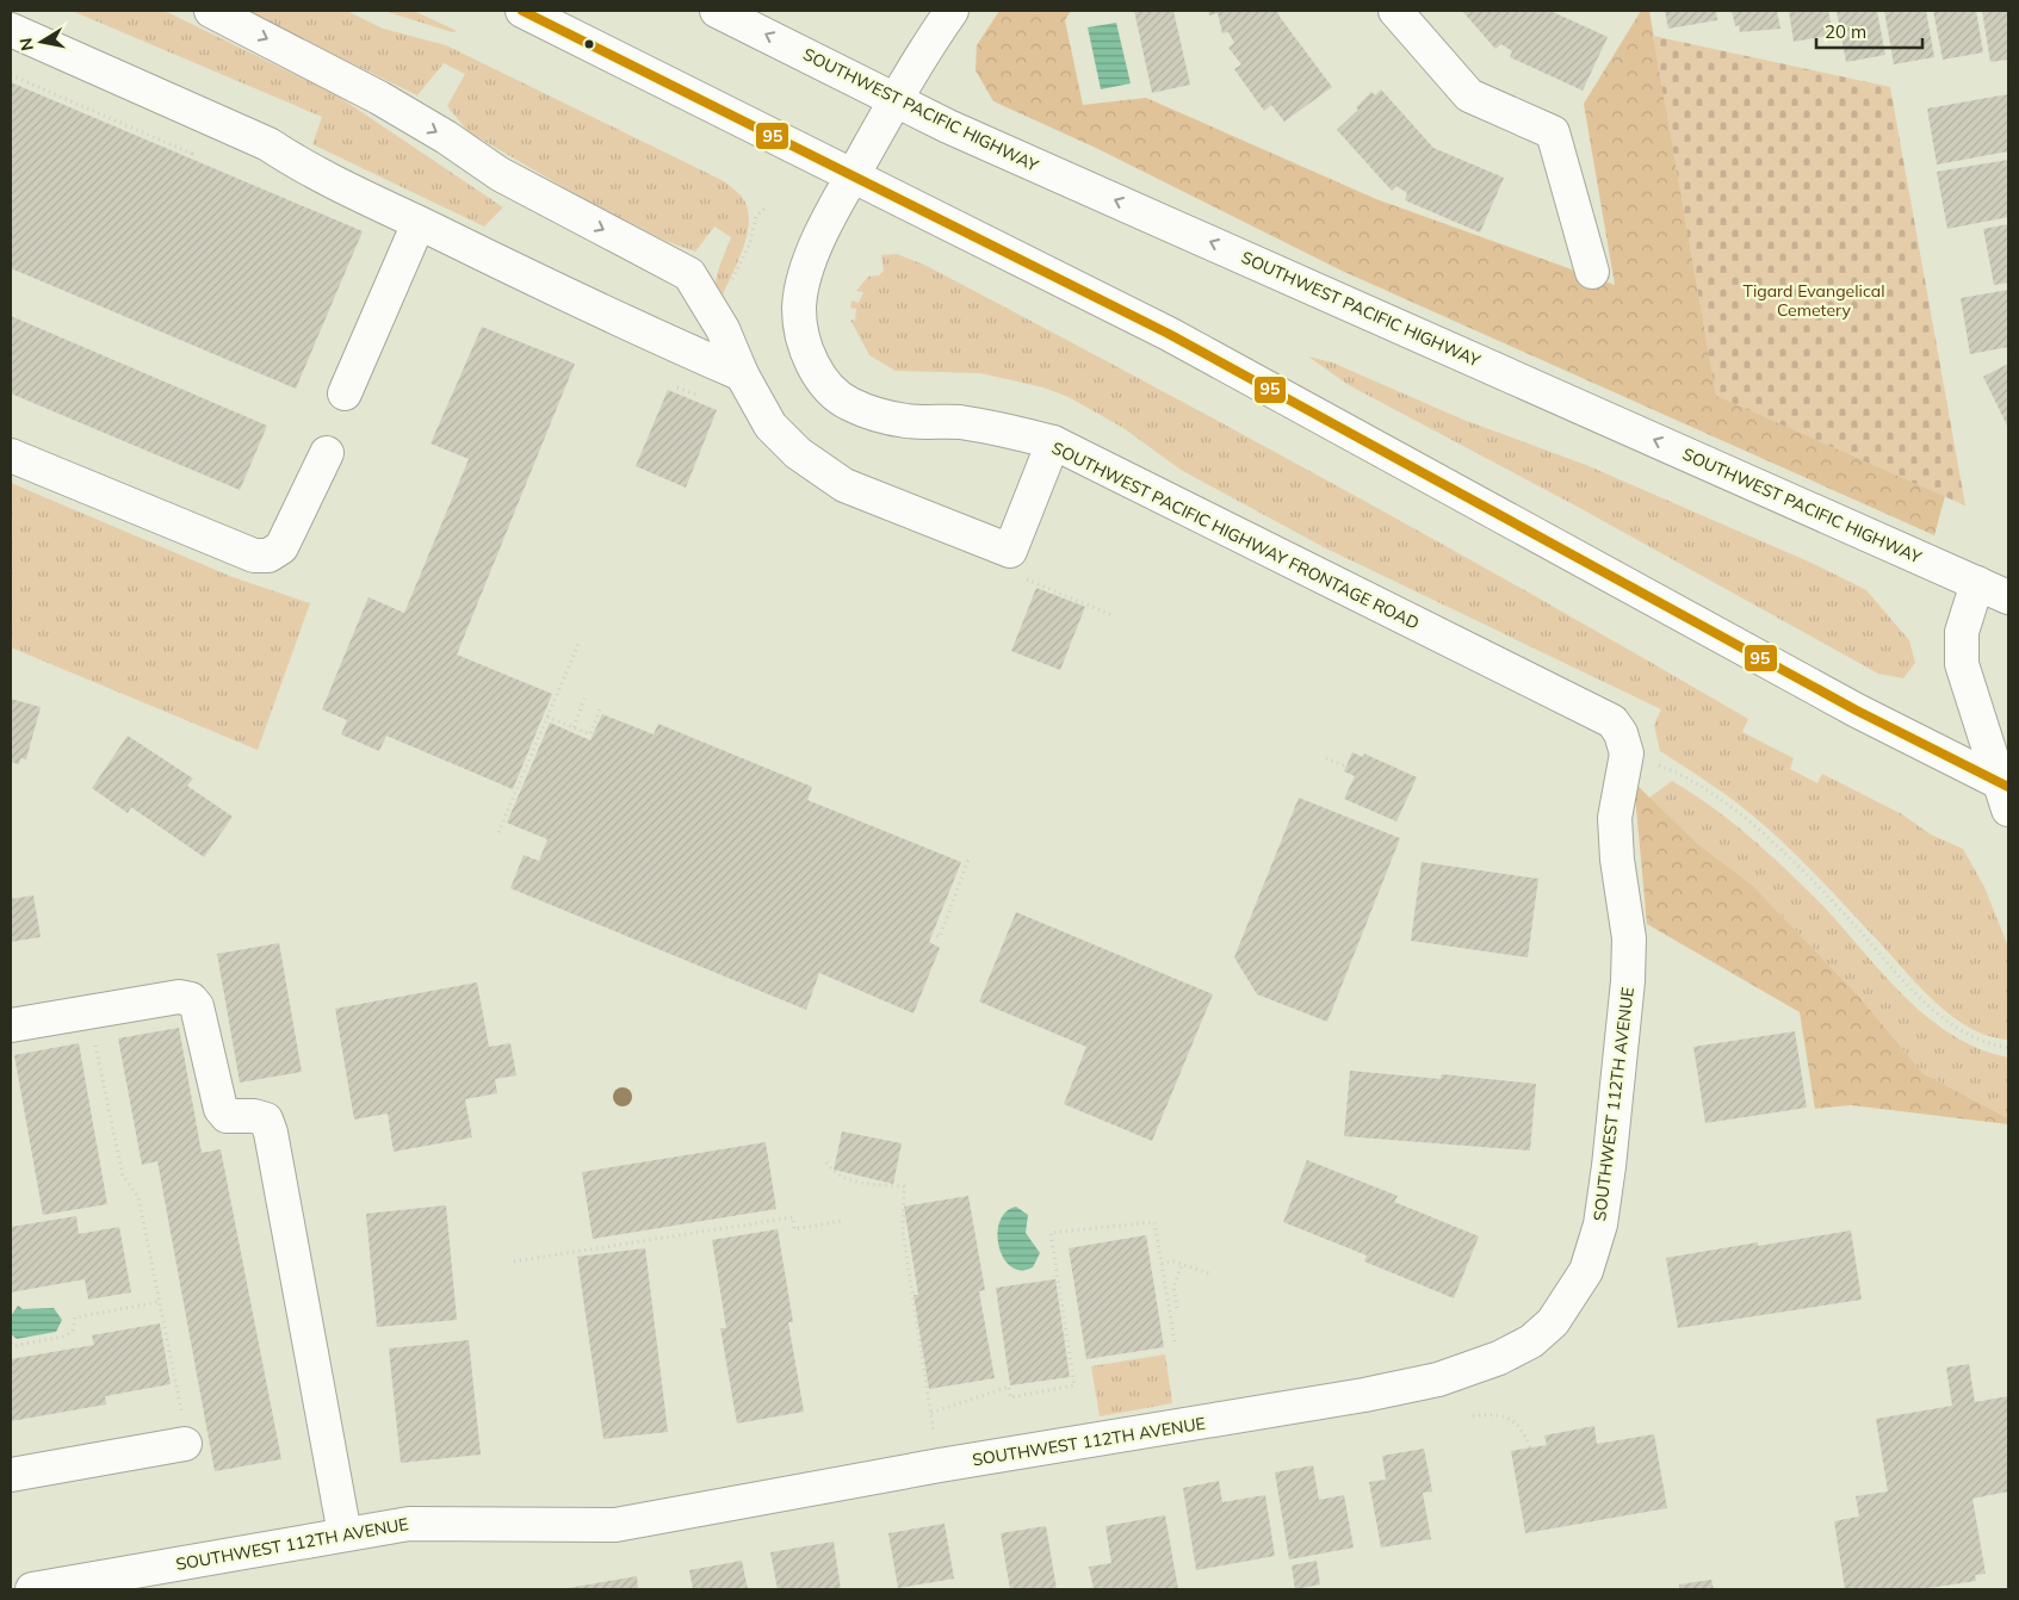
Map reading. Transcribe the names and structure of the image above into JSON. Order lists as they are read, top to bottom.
{
  "streets": {
    "main road": ["SOUTHWEST PACIFIC HIGHWAY", "SOUTHWEST PACIFIC HIGHWAY FRONTAGE ROAD", "SOUTHWEST 112TH AVENUE"]
  },
  "crossings": [
    ["SOUTHWEST PACIFIC HIGHWAY", "SOUTHWEST PACIFIC HIGHWAY FRONTAGE ROAD"],
    ["SOUTHWEST PACIFIC HIGHWAY FRONTAGE ROAD", "SOUTHWEST 112TH AVENUE"]
  ],
  "parks": ["Tigard Evangelical Cemetery"],
  "lines": ["transit line 95"],
  "scale_bar": "20 m",
  "north": "left"
}
